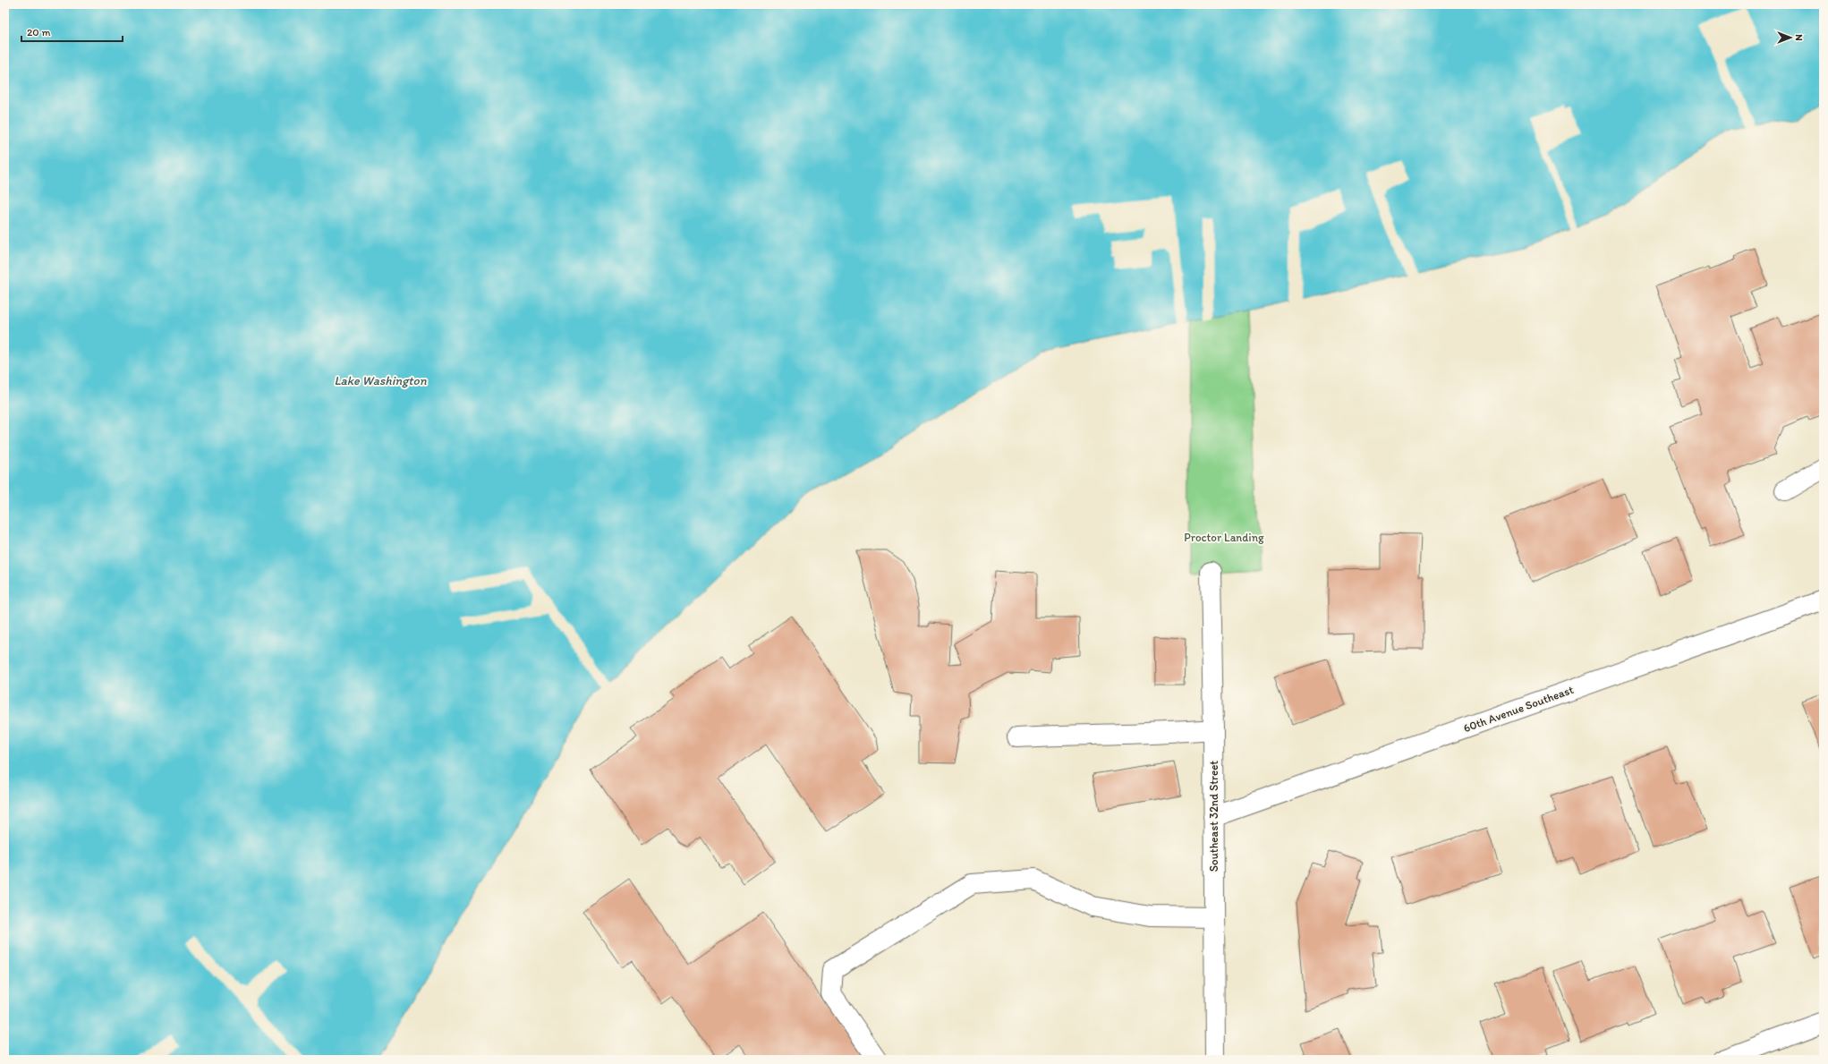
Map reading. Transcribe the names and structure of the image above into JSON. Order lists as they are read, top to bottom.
{
  "streets": {
    "street": ["60th Avenue Southeast", "Southeast 32nd Street"]
  },
  "crossings": [
    ["60th Avenue Southeast", "Southeast 32nd Street"]
  ],
  "water": ["Lake Washington"],
  "parks": ["Proctor Landing"],
  "scale_bar": "20 m",
  "north": "right"
}
